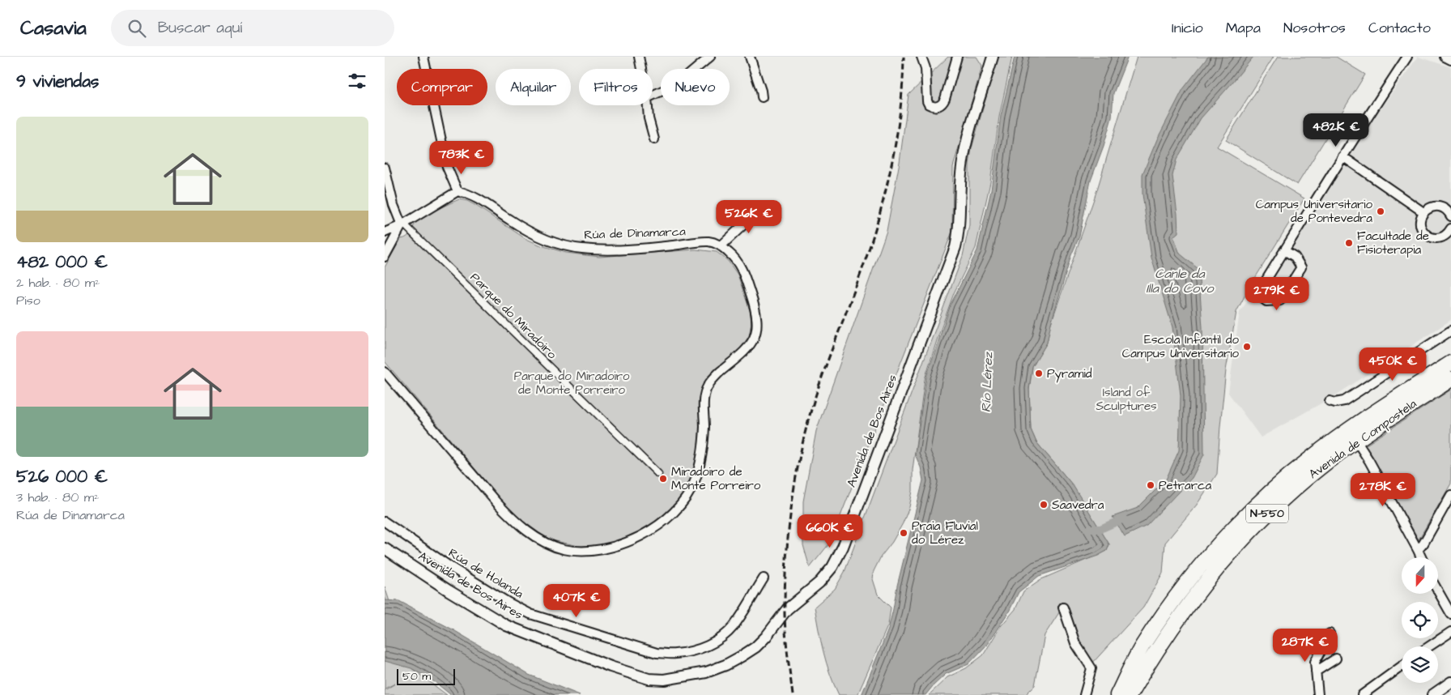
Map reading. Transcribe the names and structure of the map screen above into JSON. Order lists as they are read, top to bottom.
{
  "streets": {
    "highway": ["Avenida de Compostela", "N-550"],
    "street": [
      "Rúa de Dinamarca",
      "Parque do Miradoiro",
      "Avenida de Bos Aires",
      "Rúa de Holanda"
    ]
  },
  "water": ["Canle da Illa do Covo", "Río Lérez"],
  "parks": ["Parque do Miradoiro de Monte Porreiro", "Island of Sculptures"],
  "places": [
    "Campus Universitario de Pontevedra",
    "Facultade de Fisioterapia",
    "Escola Infantil do Campus Universitario",
    "Pyramid",
    "Miradoiro de Monte Porreiro",
    "Petrarca",
    "Saavedra",
    "Praia Fluvial do Lérez"
  ],
  "scale_bar": "50 m",
  "north": "bottom",
  "page": {
    "header": "Casavia",
    "search": "Buscar aquí",
    "nav": [
      "Inicio",
      "Mapa",
      "Nosotros",
      "Contacto"
    ],
    "heading": "9 viviendas",
    "chip": [
      "Comprar",
      "Alquilar",
      "Filtros",
      "Nuevo"
    ],
    "list": [
      {
        "name": "482 000 €",
        "note": "2 hab. · 80 m² · Piso"
      },
      {
        "name": "526 000 €",
        "note": "3 hab. · 80 m² · Rúa de Dinamarca"
      }
    ],
    "price": [
      "482K €",
      "783K €",
      "526K €",
      "279K €",
      "450K €",
      "278K €",
      "660K €",
      "407K €",
      "287K €"
    ],
    "scale": "50 m"
  }
}
